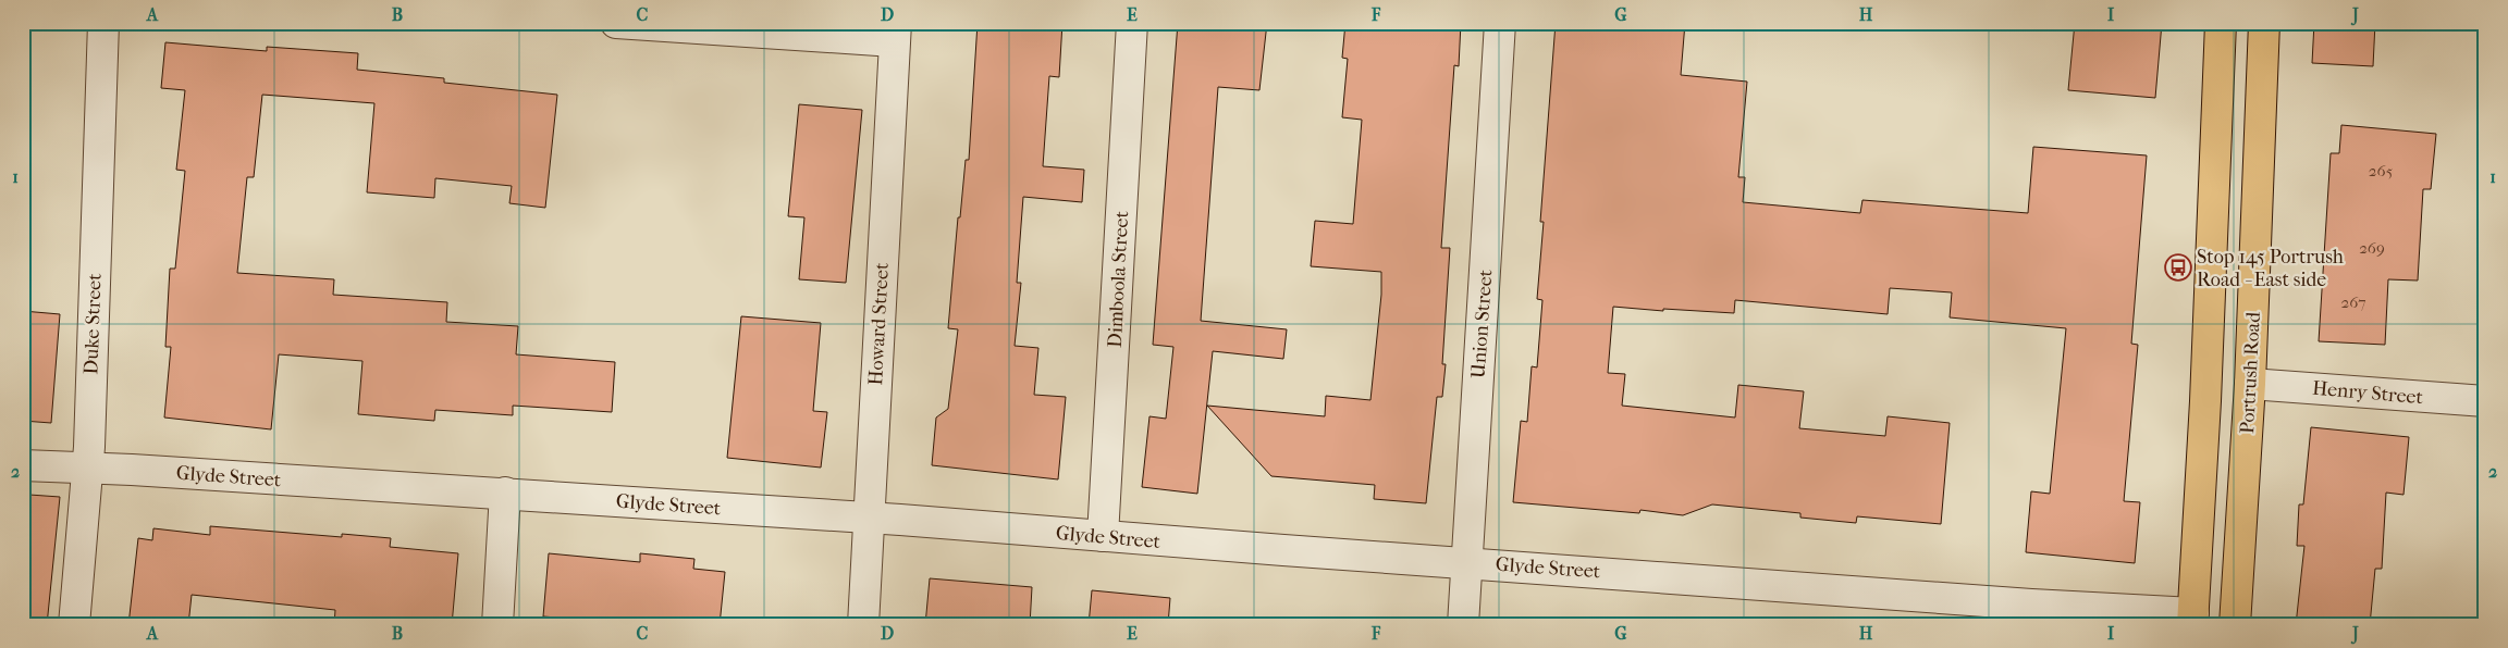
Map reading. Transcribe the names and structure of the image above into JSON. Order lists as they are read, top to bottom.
{
  "streets": {
    "highway": ["Portrush Road"],
    "street": [
      "Dimboola Street",
      "Duke Street",
      "Howard Street",
      "Union Street",
      "Henry Street",
      "Glyde Street"
    ]
  },
  "crossings": [
    ["Dimboola Street", "Glyde Street"],
    ["Duke Street", "Glyde Street"],
    ["Howard Street", "Glyde Street"],
    ["Union Street", "Glyde Street"],
    ["Portrush Road", "Henry Street"]
  ],
  "places": {
    "bus stop": ["Stop 145 Portrush Road - East side"]
  },
  "house_numbers": ["265", "269", "267"],
  "grid": {
    "columns": [
      "A",
      "B",
      "C",
      "D",
      "E",
      "F",
      "G",
      "H",
      "I",
      "J"
    ],
    "rows": ["1", "2"]
  }
}
